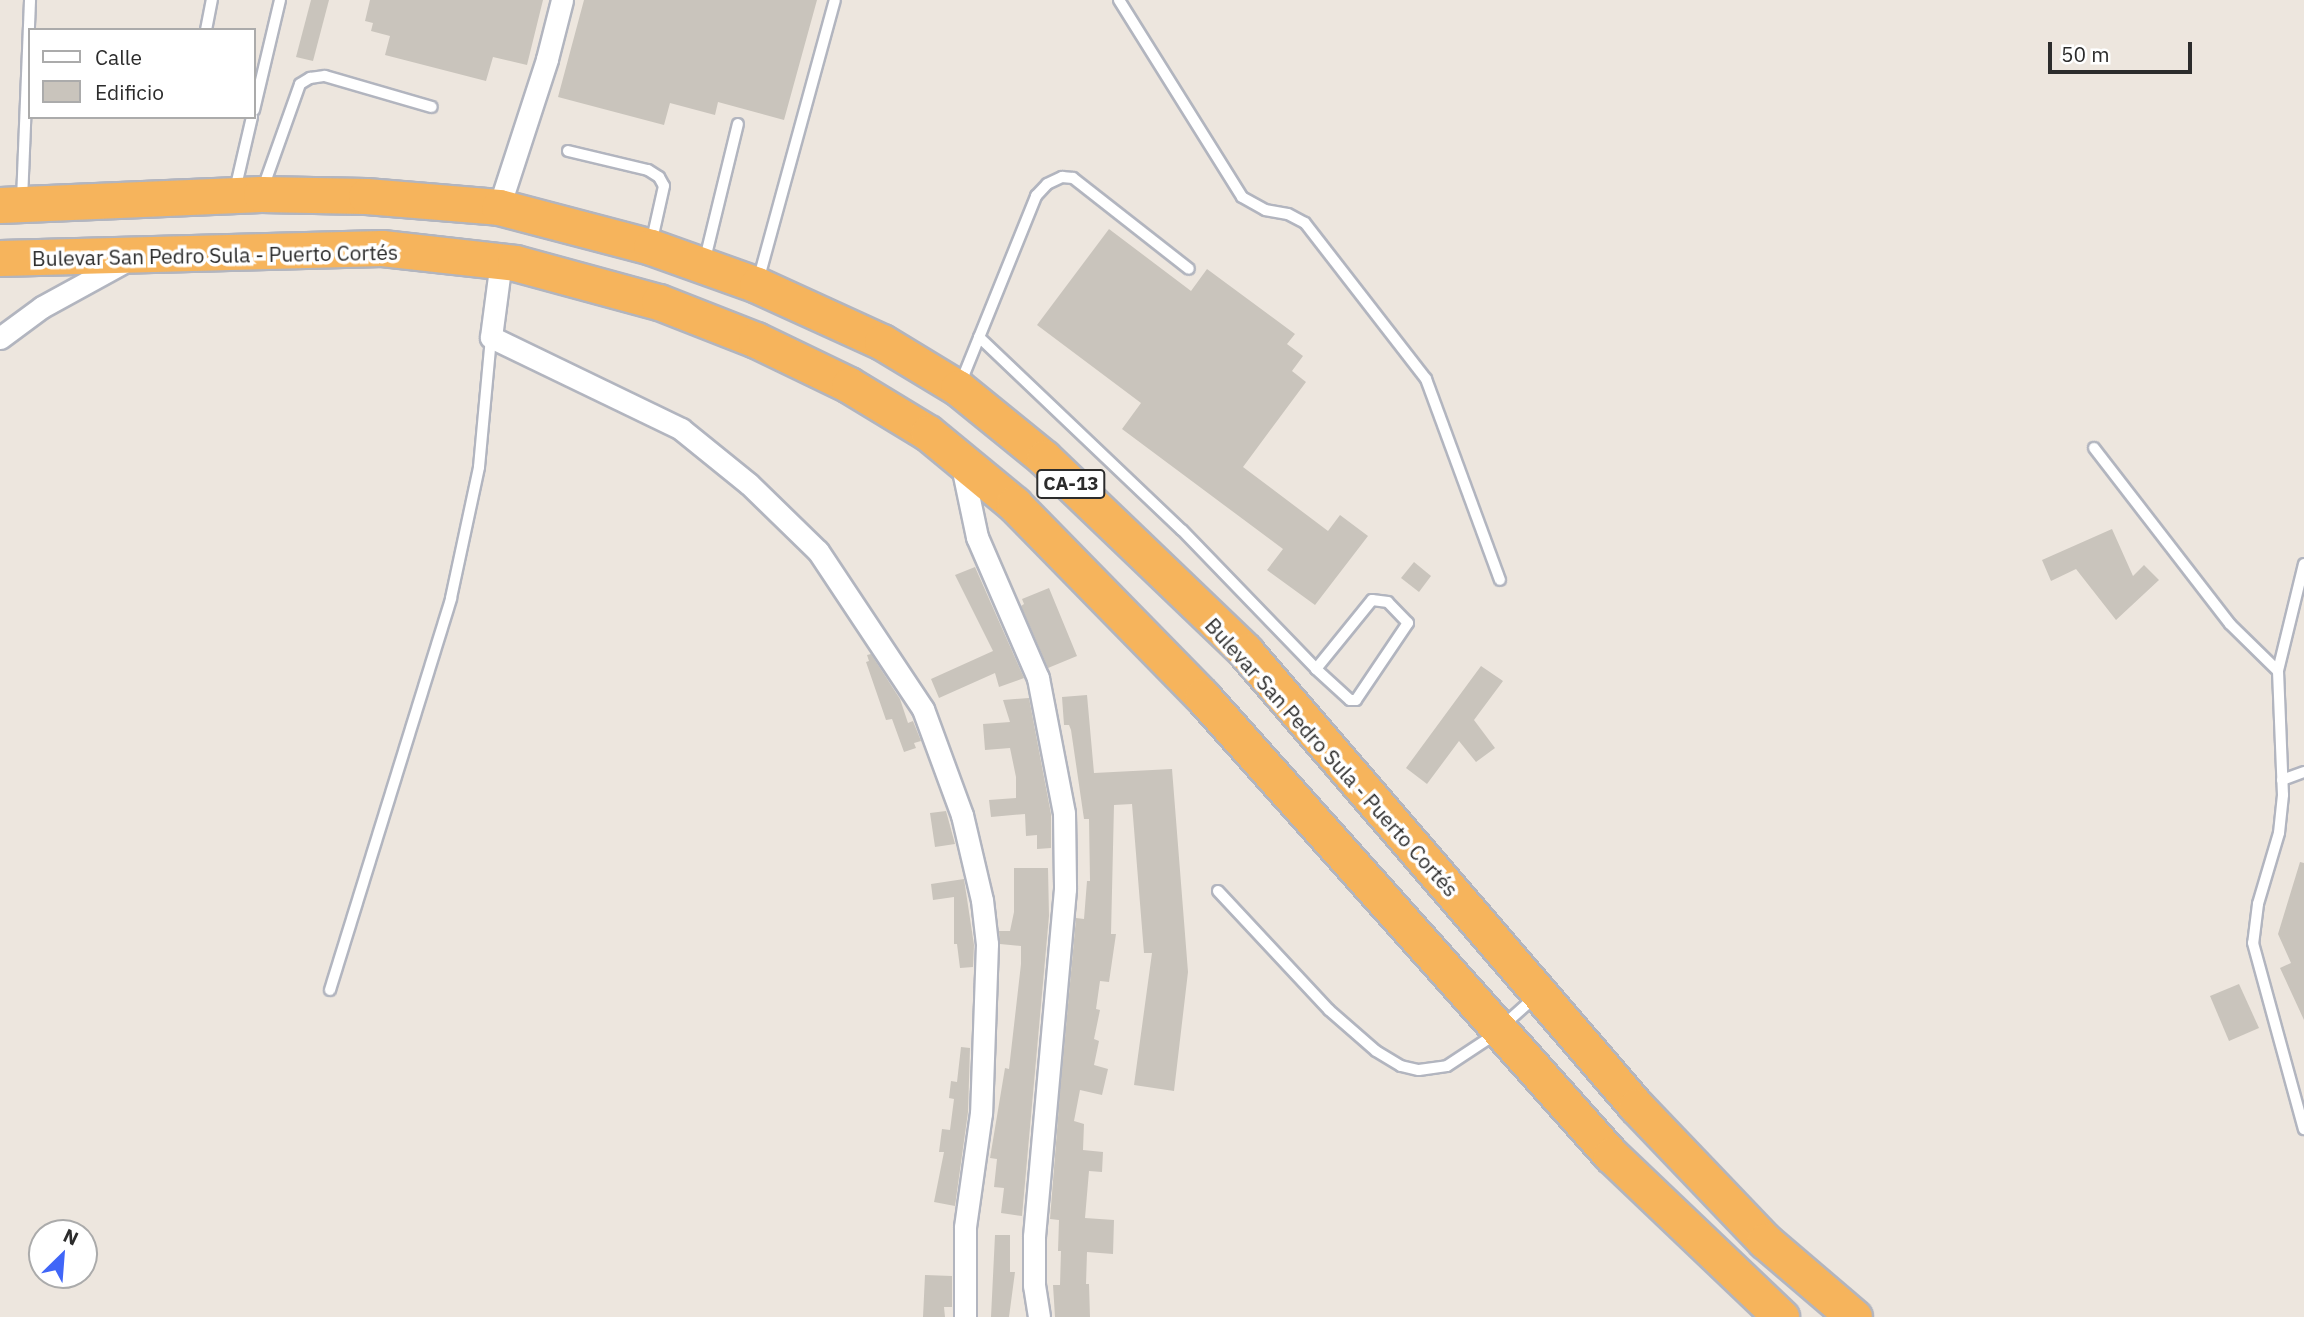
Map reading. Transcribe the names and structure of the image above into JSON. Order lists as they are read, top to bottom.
{
  "streets": {
    "highway": ["Bulevar San Pedro Sula - Puerto Cortés", "CA-13"]
  },
  "legend": ["Calle", "Edificio"],
  "scale_bar": "50 m",
  "north": "top right"
}
